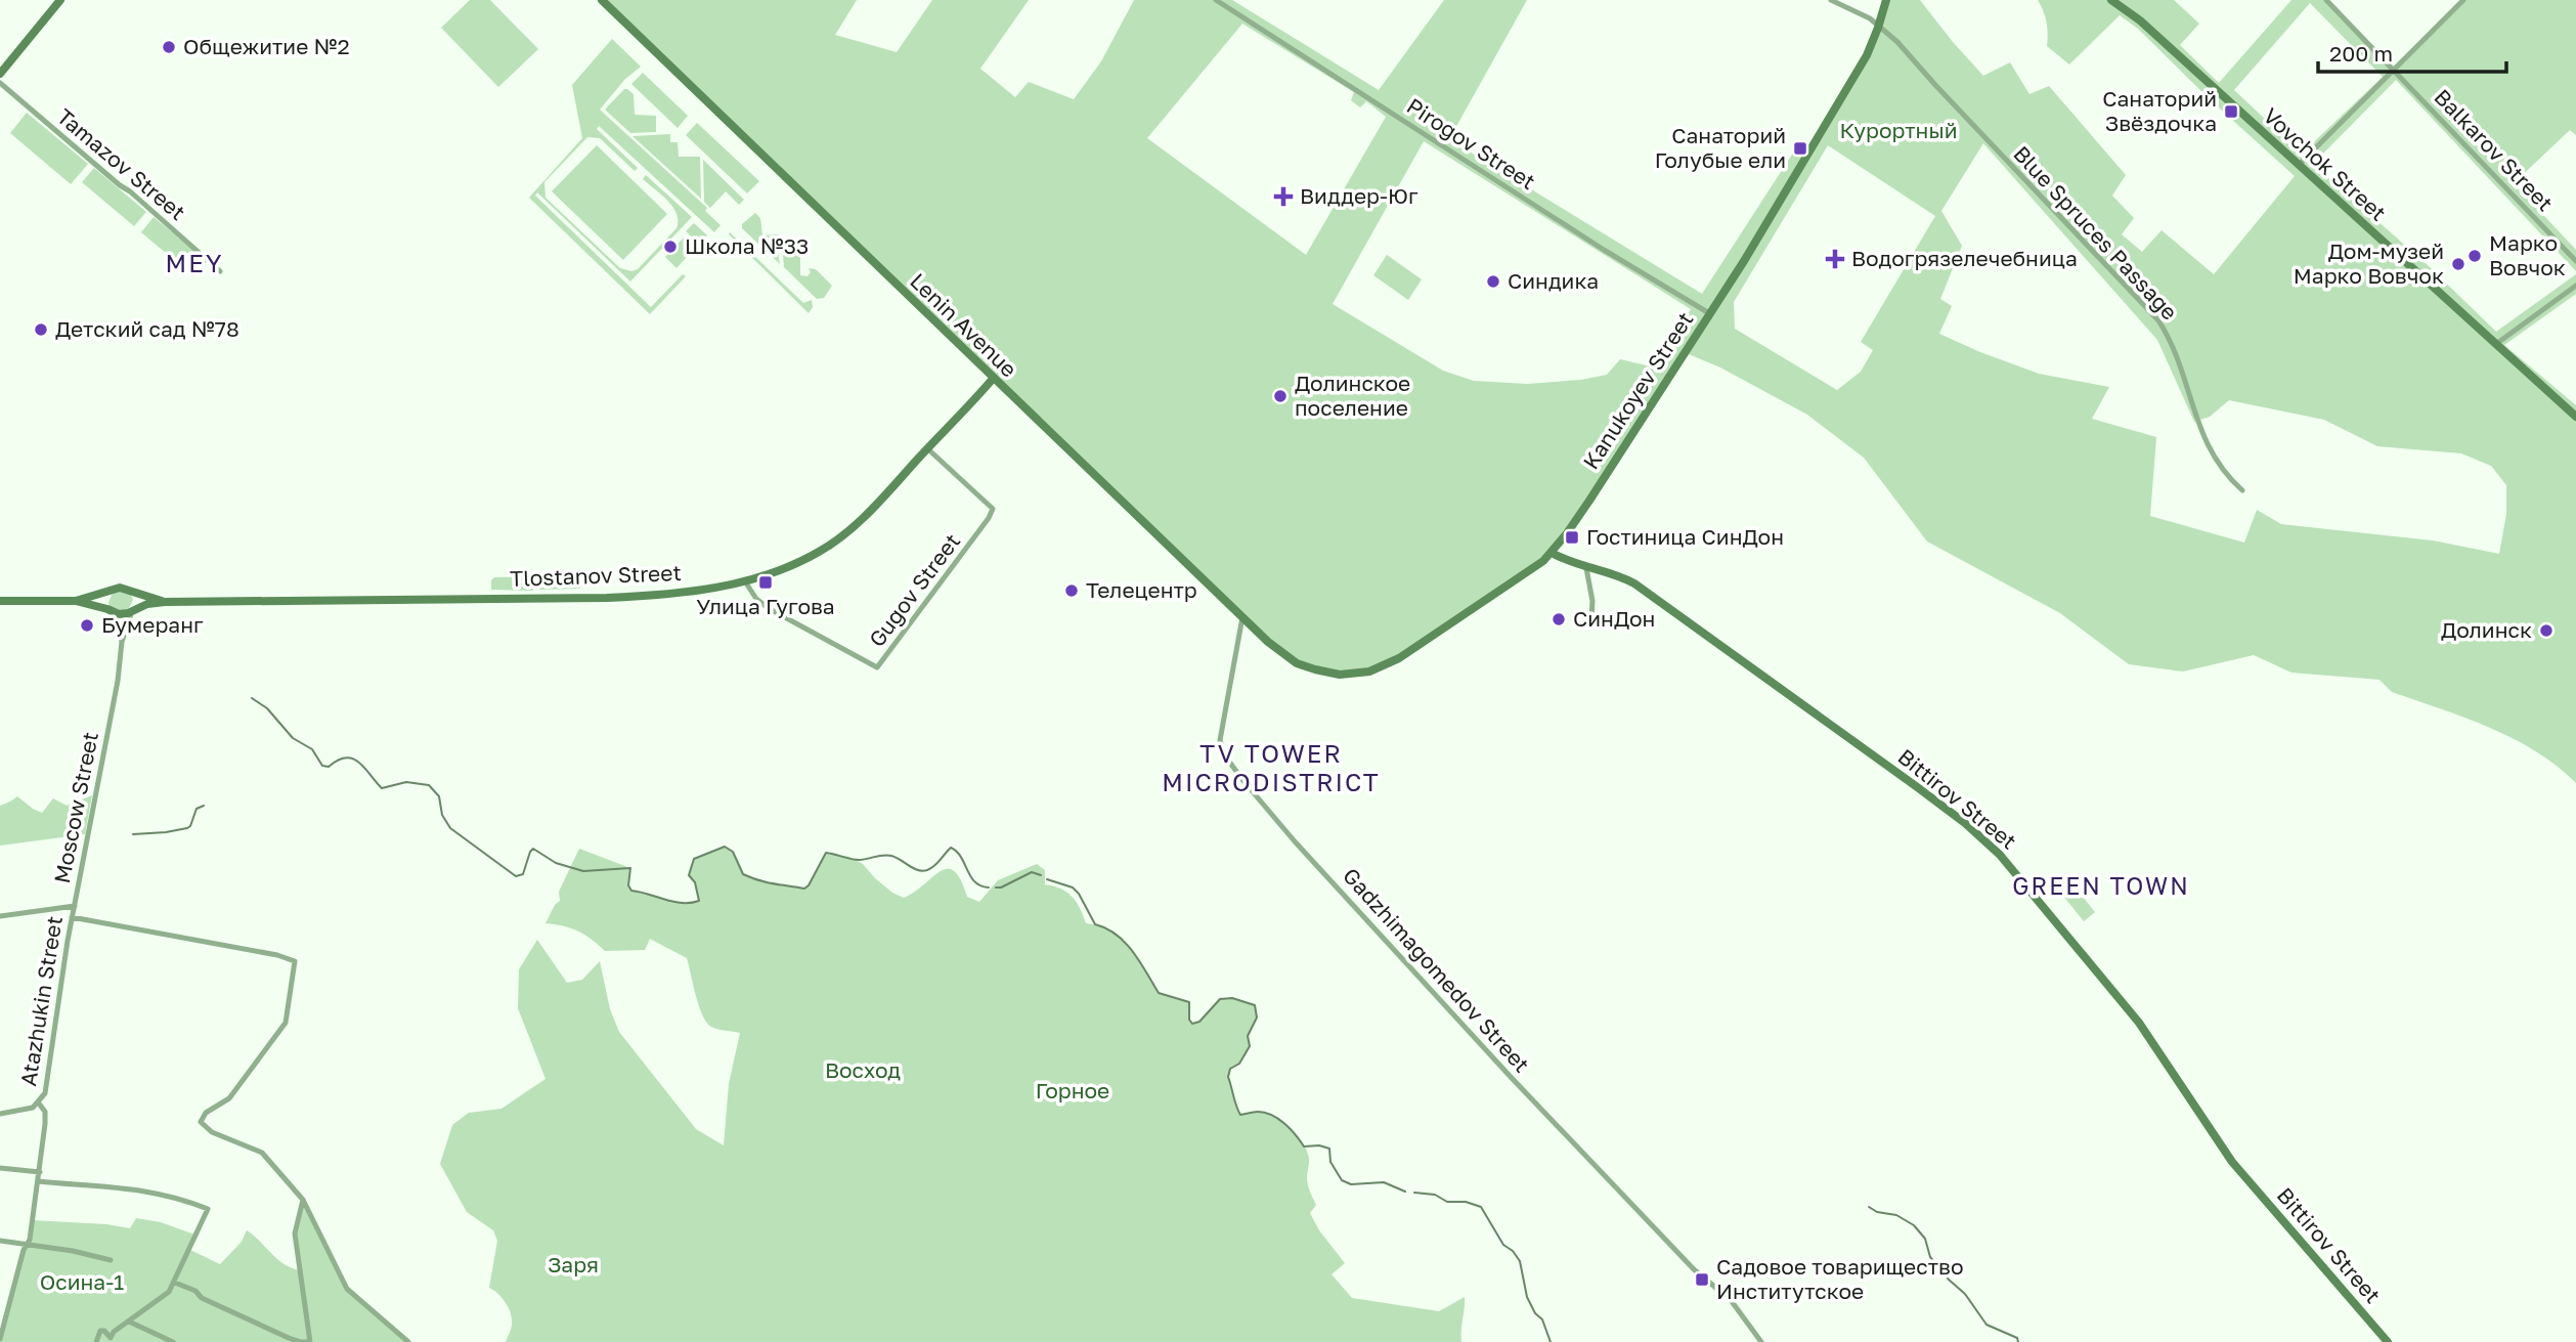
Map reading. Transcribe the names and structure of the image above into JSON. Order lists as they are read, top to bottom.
{
  "streets": {
    "street": [
      "Pirogov Street",
      "Balkarov Street",
      "Tamazov Street",
      "Vovchok Street",
      "Blue Spruces Passage",
      "Lenin Avenue",
      "Kanukoyev Street",
      "Tlostanov Street",
      "Gugov Street",
      "Bittirov Street",
      "Moscow Street",
      "Gadzhimagomedov Street",
      "Atazhukin Street"
    ]
  },
  "crossings": [
    ["Pirogov Street", "Kanukoyev Street"],
    ["Blue Spruces Passage", "Kanukoyev Street"],
    ["Lenin Avenue", "Kanukoyev Street"],
    ["Lenin Avenue", "Tlostanov Street"],
    ["Lenin Avenue", "Gadzhimagomedov Street"],
    ["Kanukoyev Street", "Bittirov Street"],
    ["Tlostanov Street", "Gugov Street"],
    ["Moscow Street", "Atazhukin Street"]
  ],
  "districts": ["MEY", "TV TOWER MICRODISTRICT", "GREEN TOWN"],
  "parks": [
    "Курортный",
    "Восход",
    "Горное",
    "Заря",
    "Осина-1"
  ],
  "places": {
    "other": [
      "Общежитие №2",
      "Школа №33",
      "Марко Вовчок",
      "Дом-музей Марко Вовчок",
      "Синдика",
      "Детский сад №78",
      "Долинское поселение",
      "Телецентр",
      "СинДон",
      "Бумеранг",
      "Долинск"
    ],
    "transit": [
      "Санаторий Звёздочка",
      "Санаторий Голубые ели",
      "Гостиница СинДон",
      "Улица Гугова",
      "Садовое товарищество Институтское"
    ],
    "health": ["Виддер-Юг", "Водогрязелечебница"]
  },
  "scale_bar": "200 m"
}
